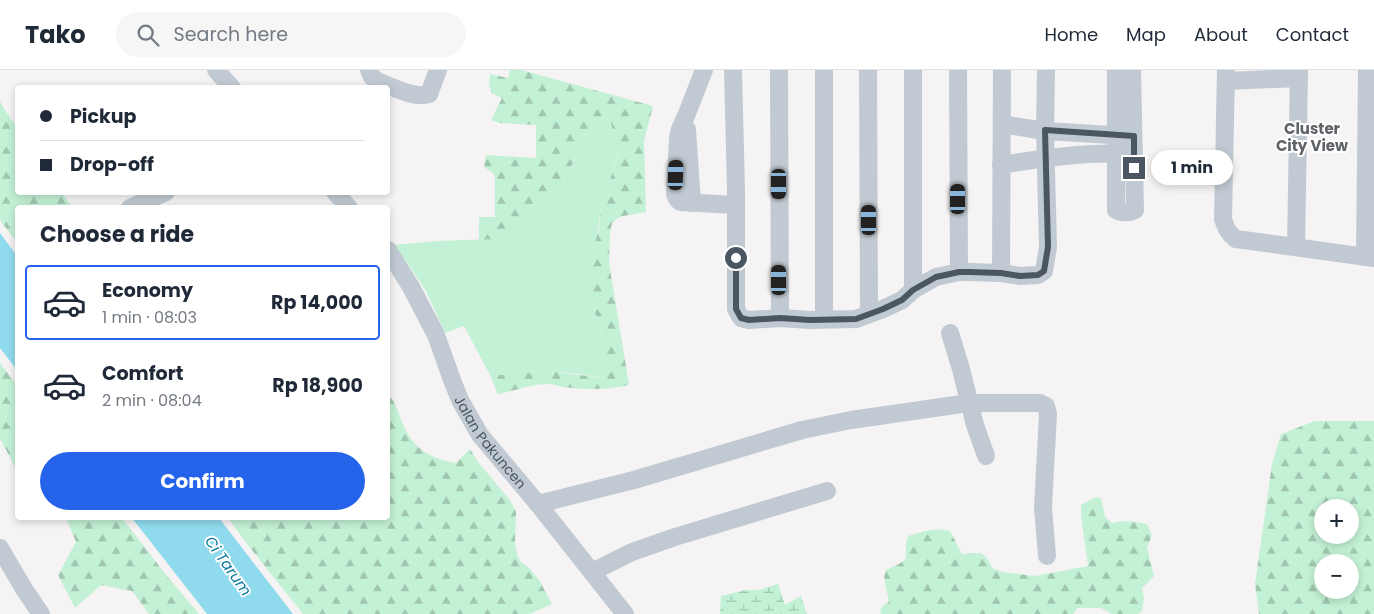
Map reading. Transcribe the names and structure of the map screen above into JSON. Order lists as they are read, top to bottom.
{
  "streets": {
    "street": ["Jalan Pakuncen"]
  },
  "districts": ["Cluster City View"],
  "water": ["Ci Tarum"],
  "page": {
    "header": "Tako",
    "search": "Search here",
    "nav": [
      "Home",
      "Map",
      "About",
      "Contact"
    ],
    "banner": ["Pickup", "Drop-off"],
    "bubble": "1 min",
    "heading": "Choose a ride",
    "list": [
      {
        "name": "Economy",
        "note": "1 min · 08:03",
        "value": "Rp 14,000"
      },
      {
        "name": "Comfort",
        "note": "2 min · 08:04",
        "value": "Rp 18,900"
      }
    ],
    "buttons": "Confirm",
    "map_buttons": ["+", "−"]
  }
}
